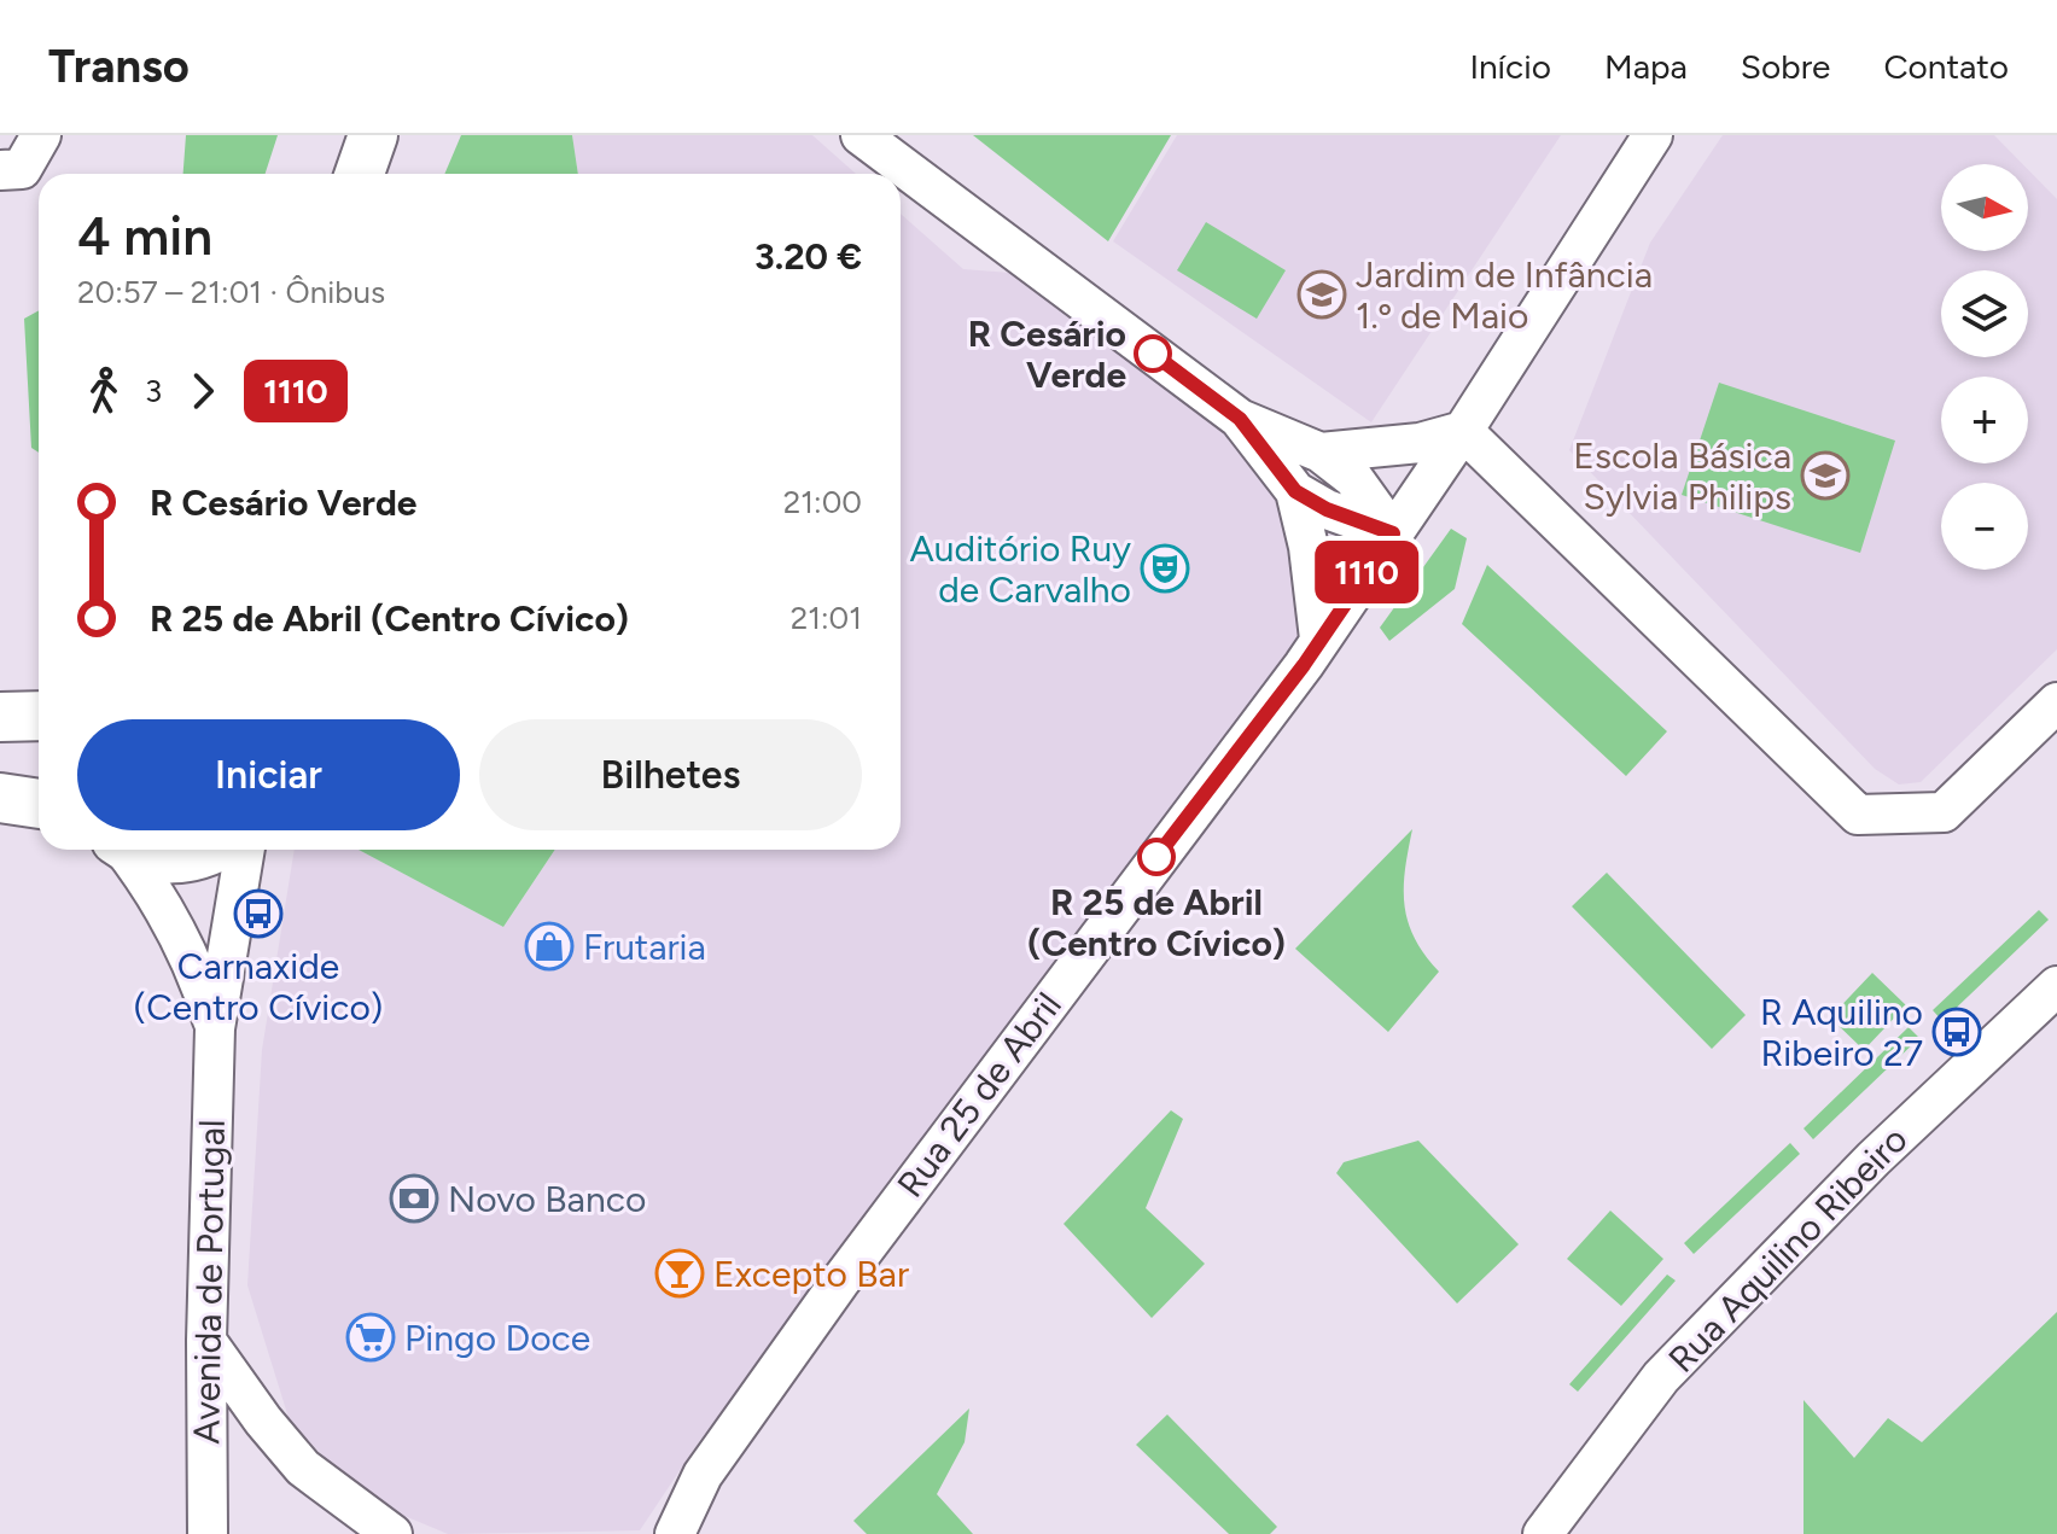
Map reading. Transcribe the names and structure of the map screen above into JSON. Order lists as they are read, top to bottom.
{
  "streets": {
    "street": ["Rua 25 de Abril", "Rua Aquilino Ribeiro", "Avenida de Portugal"]
  },
  "places": {
    "school or university": ["Jardim de Infância 1.º de Maio", "Escola Básica Sylvia Philips"],
    "other": ["R Cesário Verde", "R 25 de Abril (Centro Cívico)"],
    "theatre": ["Auditório Ruy de Carvalho"],
    "bus stop": ["Carnaxide (Centro Cívico)", "R Aquilino Ribeiro 27"],
    "shop": ["Frutaria"],
    "bank": ["Novo Banco"],
    "bar": ["Excepto Bar"],
    "supermarket": ["Pingo Doce"]
  },
  "lines": ["bus line 1110"],
  "north": "right",
  "page": {
    "header": "Transo",
    "nav": [
      "Início",
      "Mapa",
      "Sobre",
      "Contato"
    ],
    "on_map": "1110",
    "map_buttons": ["+", "−"],
    "heading": ["4 min", "20:57 – 21:01 · Ônibus", "3.20 €"],
    "legs": ["3", "1110"],
    "list": [
      {
        "name": "R Cesário Verde",
        "value": "21:00"
      },
      {
        "name": "R 25 de Abril (Centro Cívico)",
        "value": "21:01"
      }
    ],
    "buttons": ["Iniciar", "Bilhetes"]
  }
}
